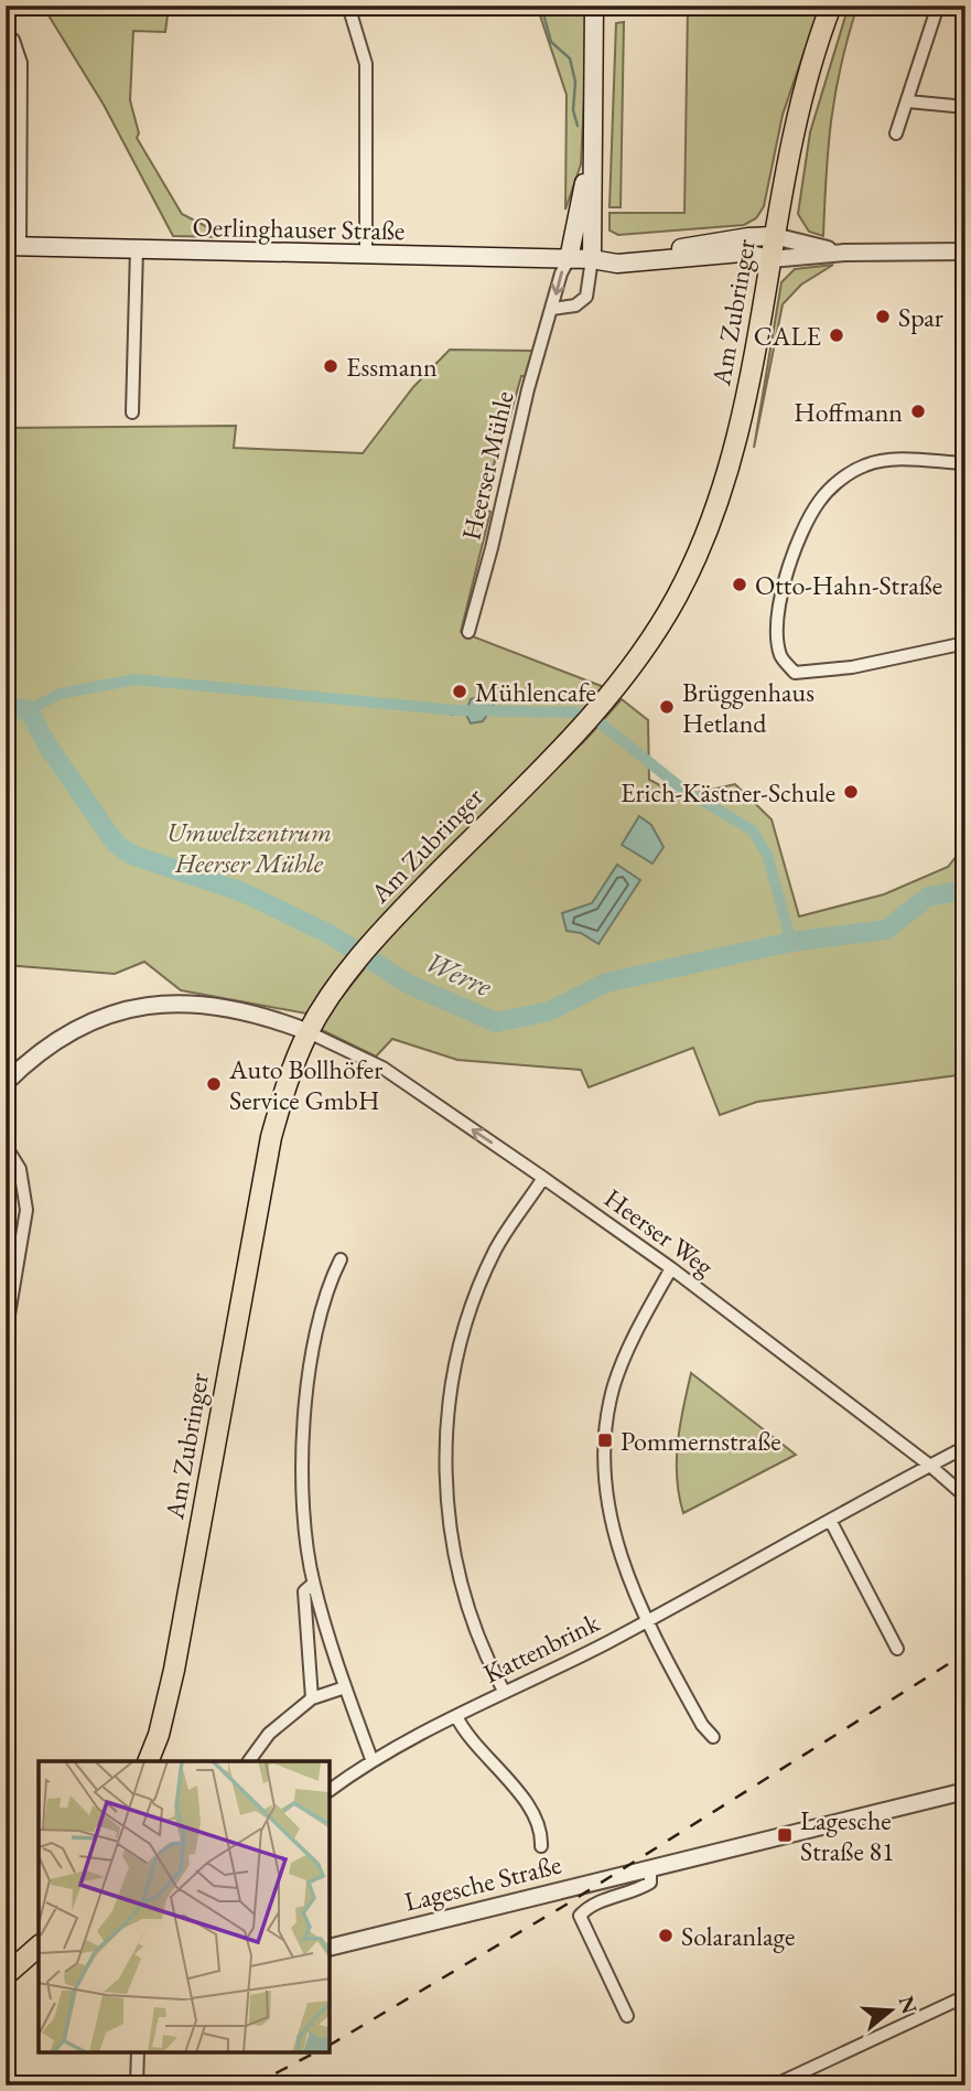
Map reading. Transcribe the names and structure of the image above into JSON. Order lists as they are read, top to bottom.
{
  "streets": {
    "main road": ["Oerlinghauser Straße", "Am Zubringer"],
    "street": [
      "Heerser Mühle",
      "Heerser Weg",
      "Kattenbrink",
      "Lagesche Straße"
    ]
  },
  "crossings": [
    ["Oerlinghauser Straße", "Am Zubringer"],
    ["Oerlinghauser Straße", "Heerser Mühle"],
    ["Am Zubringer", "Heerser Weg"],
    ["Heerser Weg", "Kattenbrink"]
  ],
  "water": ["Werre"],
  "parks": ["Umweltzentrum Heerser Mühle"],
  "places": {
    "other": [
      "Spar",
      "CALE",
      "Essmann",
      "Hoffmann",
      "Otto-Hahn-Straße",
      "Mühlencafe",
      "Brüggenhaus Hetland",
      "Erich-Kästner-Schule",
      "Auto Bollhöfer Service GmbH",
      "Solaranlage"
    ],
    "transit": ["Pommernstraße", "Lagesche Straße 81"]
  },
  "north": "right"
}
